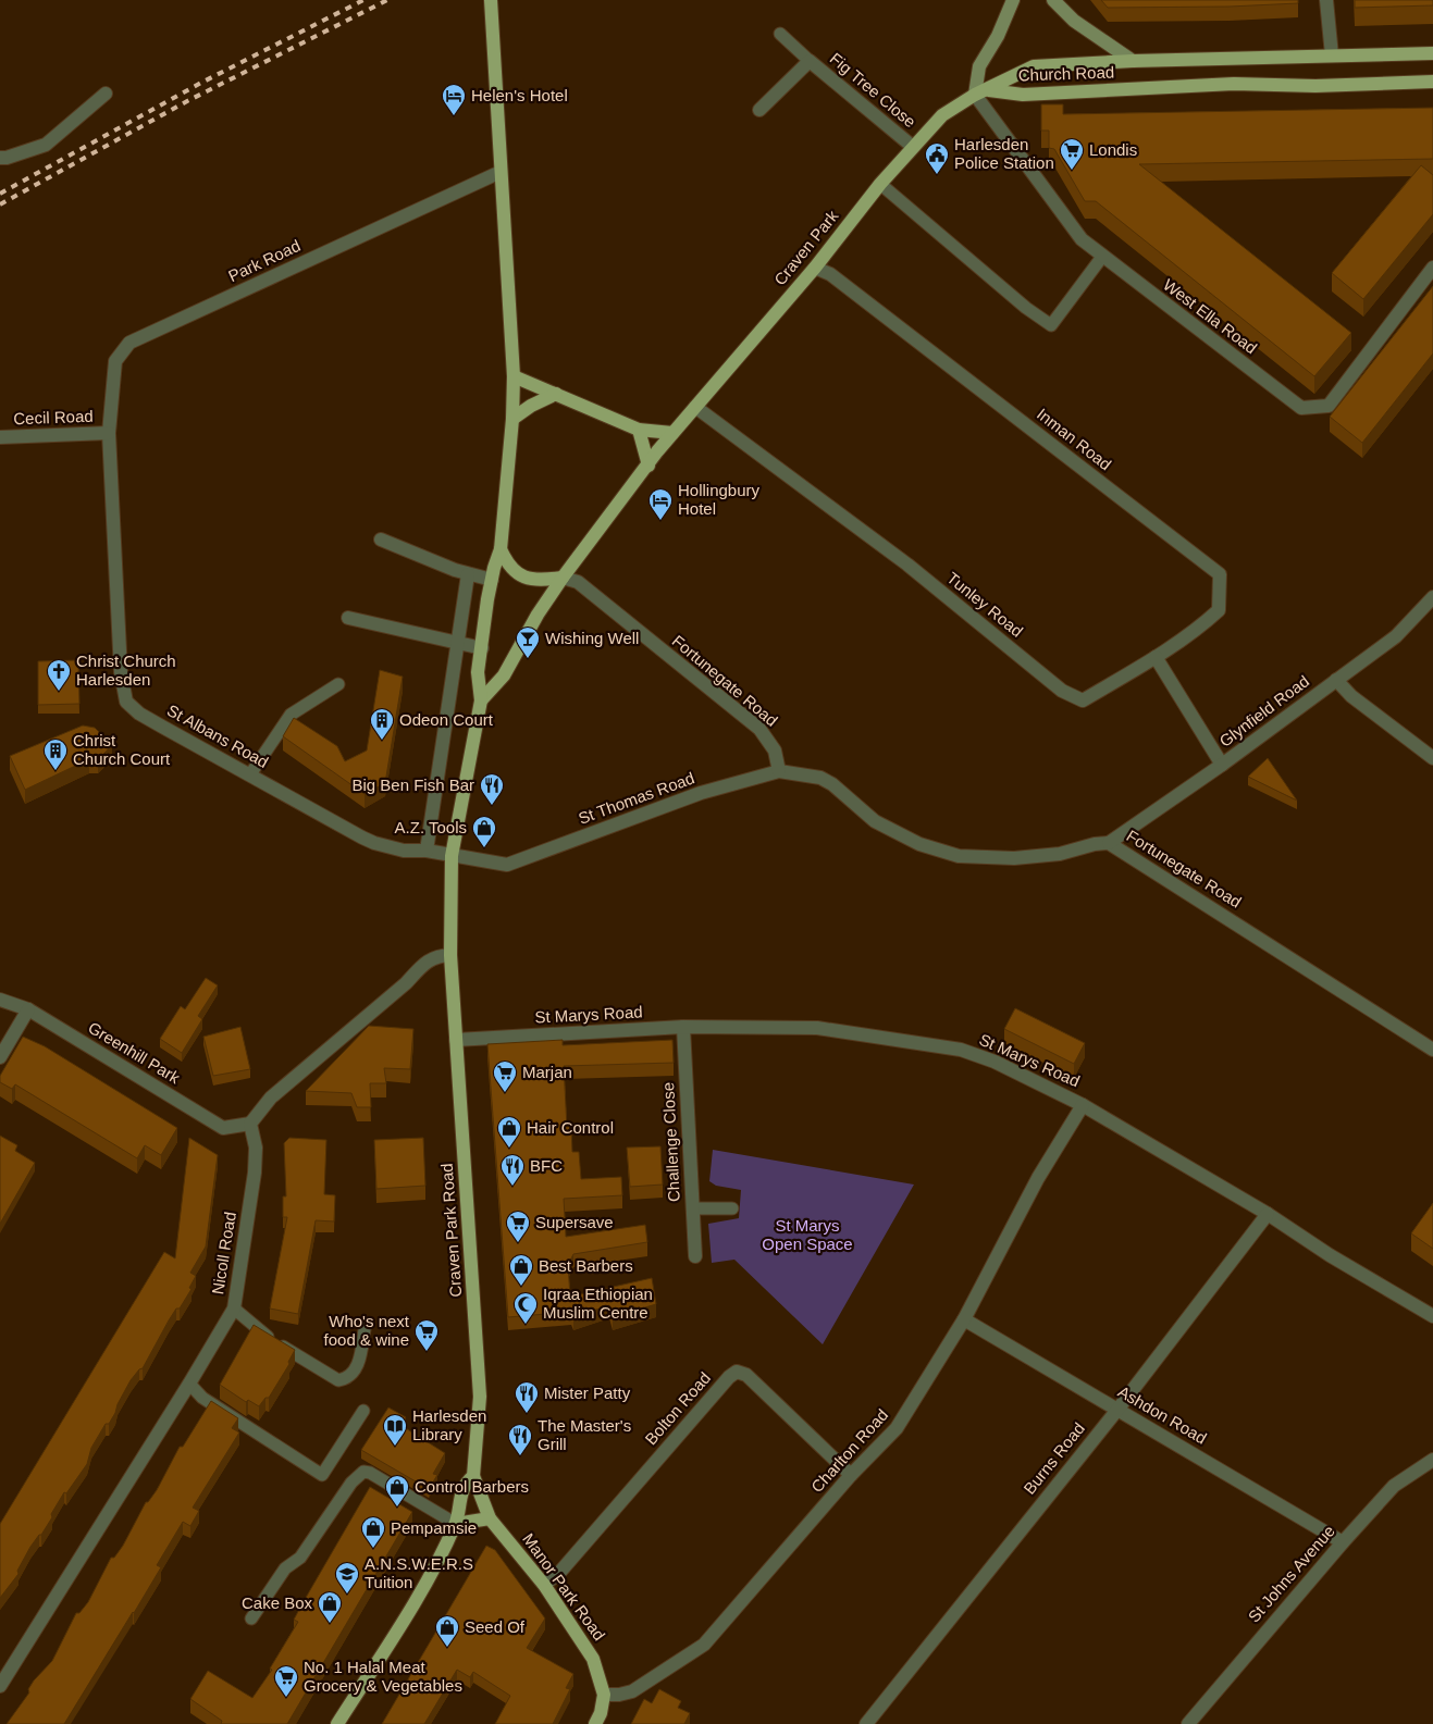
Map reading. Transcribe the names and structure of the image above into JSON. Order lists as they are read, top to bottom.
{
  "streets": {
    "main road": [
      "Church Road",
      "Craven Park",
      "Craven Park Road",
      "Manor Park Road"
    ],
    "street": [
      "Fig Tree Close",
      "Park Road",
      "West Ella Road",
      "Cecil Road",
      "Inman Road",
      "Tunley Road",
      "Fortunegate Road",
      "Glynfield Road",
      "St Albans Road",
      "St Thomas Road",
      "St Marys Road",
      "Greenhill Park",
      "Challenge Close",
      "Nicoll Road",
      "Bolton Road",
      "Ashdon Road",
      "Charlton Road",
      "Burns Road",
      "St Johns Avenue"
    ]
  },
  "crossings": [
    ["Church Road", "Craven Park"],
    ["Fig Tree Close", "Craven Park"],
    ["Craven Park", "West Ella Road"],
    ["Craven Park", "Inman Road"],
    ["Craven Park", "Tunley Road"],
    ["Craven Park", "Fortunegate Road"],
    ["Park Road", "Cecil Road"],
    ["Park Road", "St Albans Road"],
    ["Cecil Road", "St Albans Road"],
    ["Inman Road", "Tunley Road"],
    ["Fortunegate Road", "Glynfield Road"],
    ["Fortunegate Road", "St Thomas Road"],
    ["St Albans Road", "St Thomas Road"],
    ["St Albans Road", "Craven Park Road"],
    ["St Marys Road", "Challenge Close"],
    ["St Marys Road", "Craven Park Road"],
    ["St Marys Road", "Charlton Road"],
    ["St Marys Road", "Burns Road"],
    ["Greenhill Park", "Nicoll Road"],
    ["Craven Park Road", "Manor Park Road"],
    ["Bolton Road", "Charlton Road"],
    ["Bolton Road", "Manor Park Road"],
    ["Ashdon Road", "Charlton Road"],
    ["Ashdon Road", "Burns Road"],
    ["Ashdon Road", "St Johns Avenue"],
    ["Charlton Road", "Manor Park Road"]
  ],
  "parks": ["St Marys Open Space"],
  "places": {
    "hotel": ["Helen's Hotel", "Hollingbury Hotel"],
    "supermarket": [
      "Londis",
      "Marjan",
      "Supersave",
      "Who's next food & wine",
      "No. 1 Halal Meat Grocery & Vegetables"
    ],
    "public building": ["Harlesden Police Station"],
    "bar": ["Wishing Well"],
    "church": ["Christ Church Harlesden"],
    "building": ["Odeon Court", "Christ Church Court"],
    "restaurant": [
      "Big Ben Fish Bar",
      "BFC",
      "Mister Patty",
      "The Master's Grill"
    ],
    "shop": [
      "A.Z. Tools",
      "Hair Control",
      "Best Barbers",
      "Control Barbers",
      "Pempamsie",
      "Cake Box",
      "Seed Of"
    ],
    "mosque": ["Iqraa Ethiopian Muslim Centre"],
    "library": ["Harlesden Library"],
    "school or university": ["A.N.S.W.E.R.S Tuition"]
  }
}
